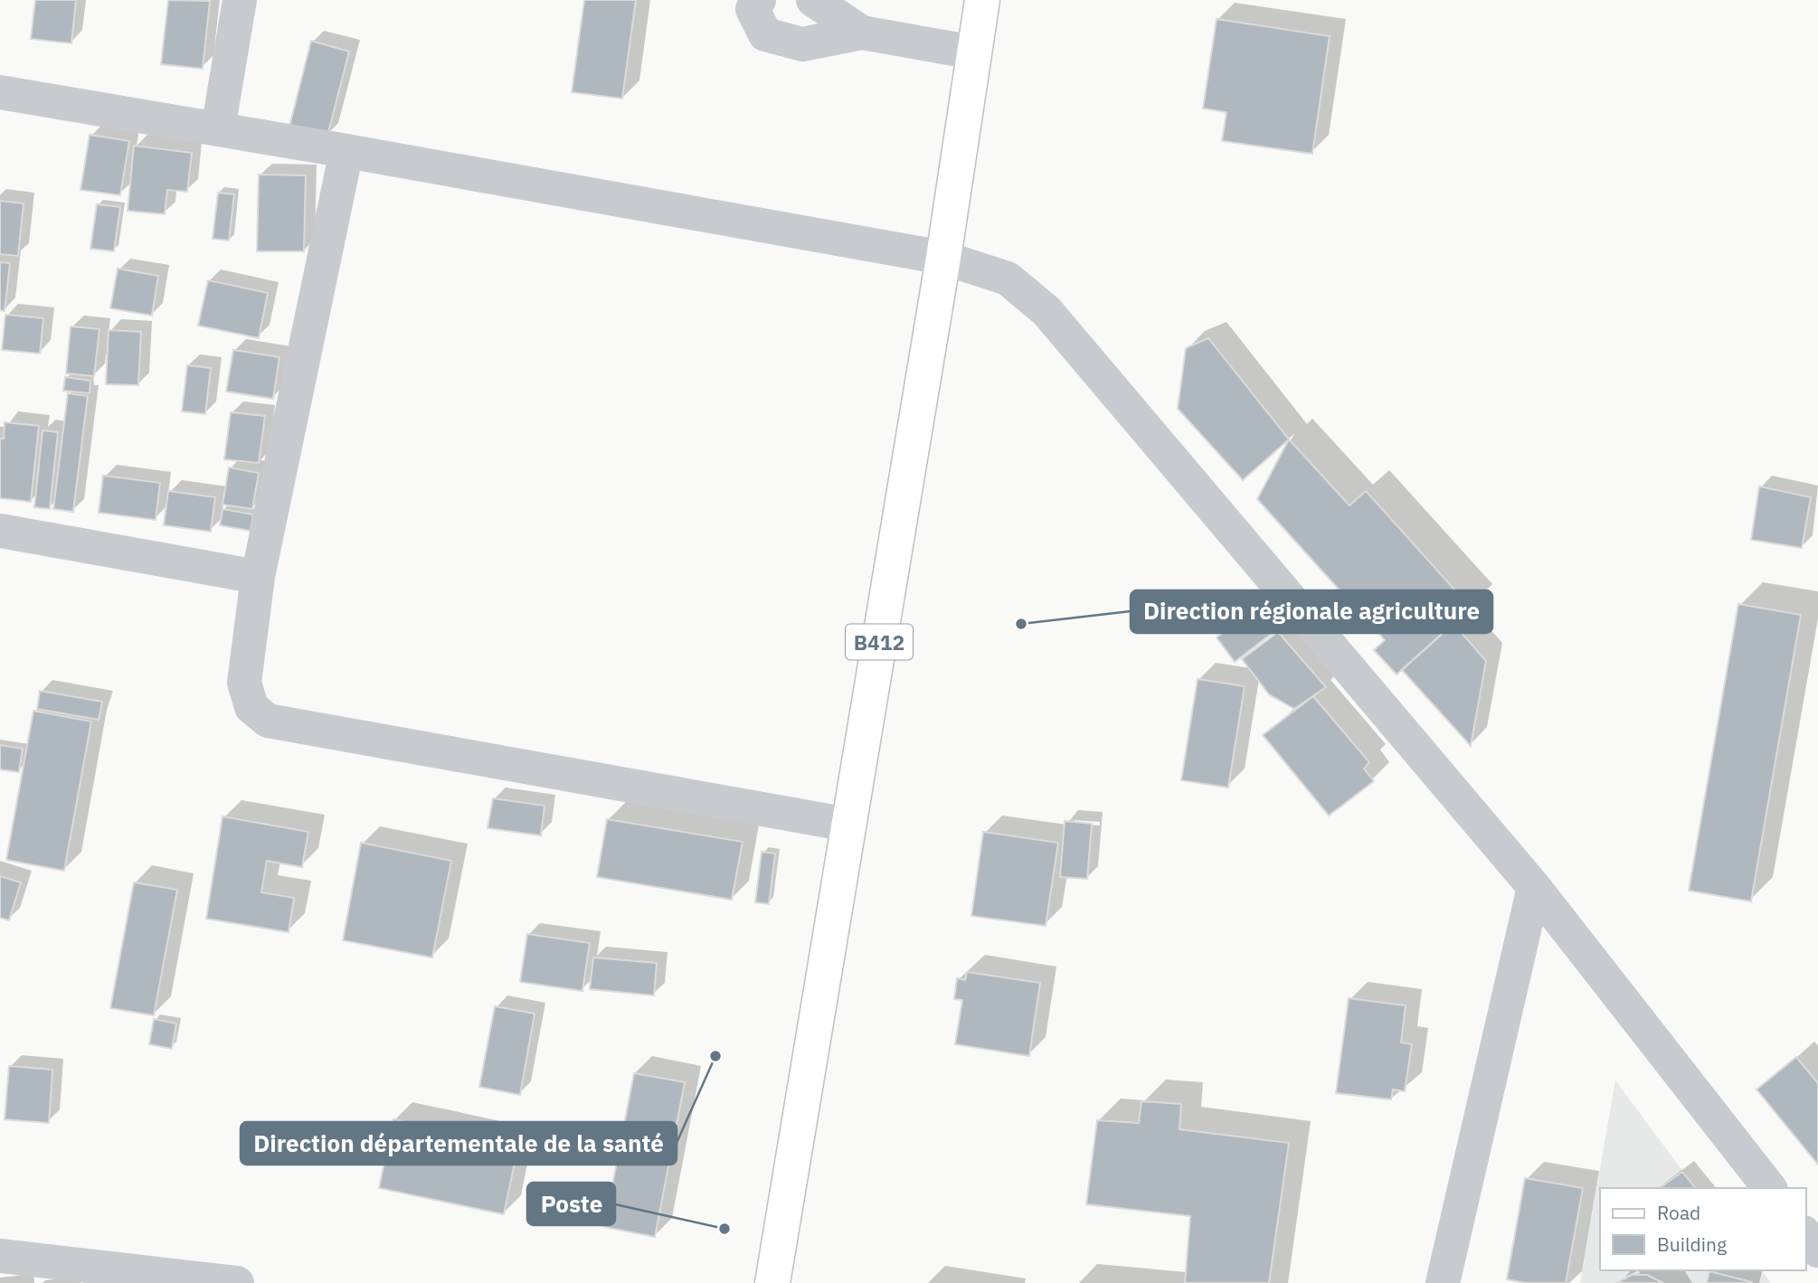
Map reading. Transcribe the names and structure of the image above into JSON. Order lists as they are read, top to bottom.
{
  "streets": {
    "main road": ["B412"]
  },
  "places": ["Direction régionale agriculture", "Direction départementale de la santé", "Poste"],
  "legend": ["Road", "Building"]
}
